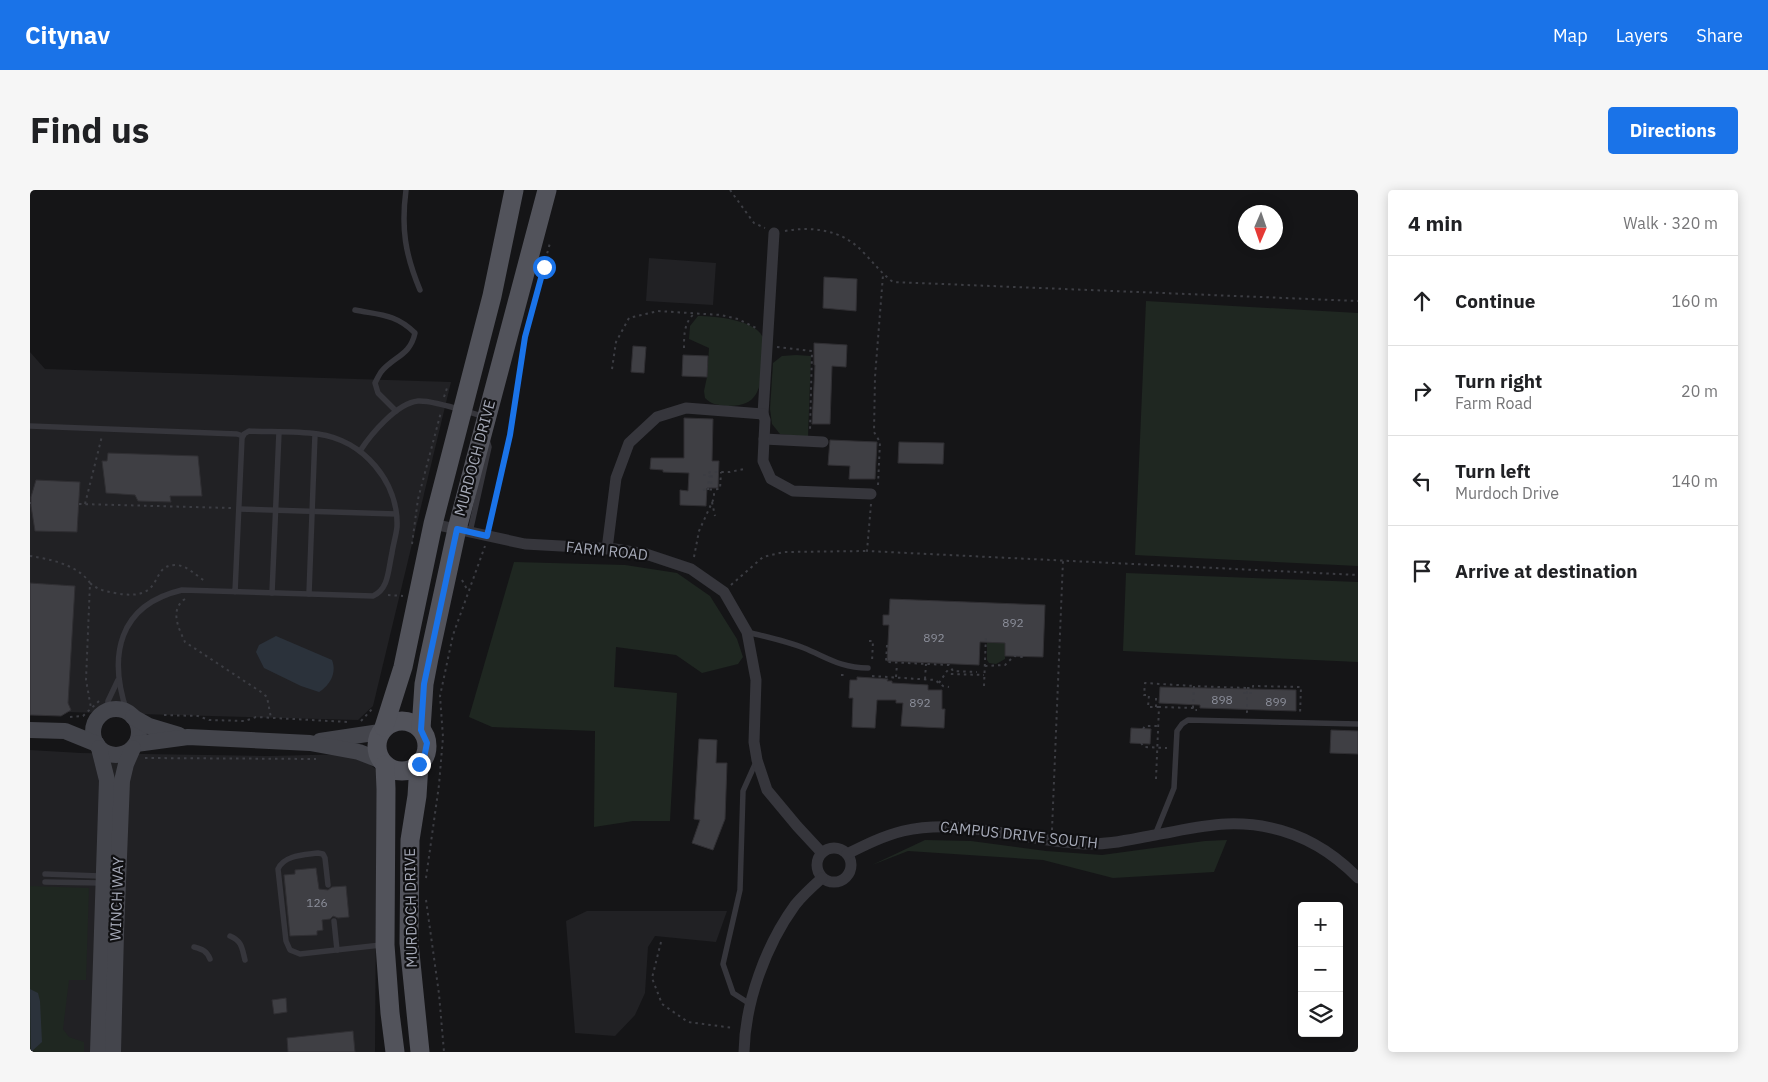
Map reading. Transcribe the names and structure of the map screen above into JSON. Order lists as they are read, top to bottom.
{
  "streets": {
    "main road": ["MURDOCH DRIVE"],
    "street": ["FARM ROAD", "CAMPUS DRIVE SOUTH", "WINCH WAY"]
  },
  "crossings": [
    ["MURDOCH DRIVE", "FARM ROAD"],
    ["FARM ROAD", "CAMPUS DRIVE SOUTH"]
  ],
  "house_numbers": [
    "892",
    "892",
    "898",
    "899",
    "892",
    "126"
  ],
  "north": "bottom",
  "page": {
    "header": "Citynav",
    "nav": ["Map", "Layers", "Share"],
    "title": "Find us",
    "buttons": "Directions",
    "heading": ["4 min", "Walk · 320 m"],
    "list": [
      ["Continue", "160 m"],
      ["Turn right", "Farm Road", "20 m"],
      ["Turn left", "Murdoch Drive", "140 m"],
      "Arrive at destination"
    ],
    "map_buttons": ["+", "−"]
  }
}
